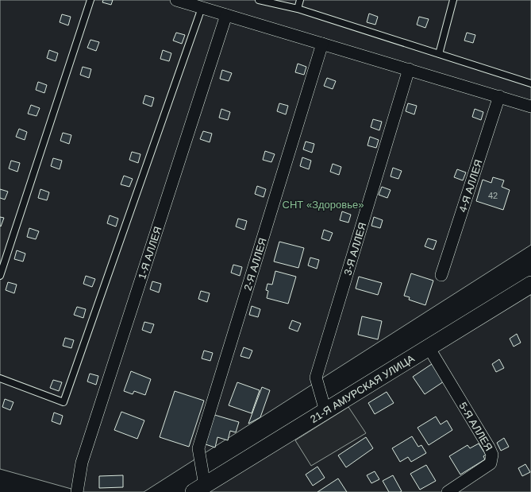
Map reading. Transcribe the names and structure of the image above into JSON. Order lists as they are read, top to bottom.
{
  "streets": {
    "main road": ["21-Я АМУРСКАЯ УЛИЦА"],
    "street": [
      "4-Я АЛЛЕЯ",
      "3-Я АЛЛЕЯ",
      "1-Я АЛЛЕЯ",
      "2-Я АЛЛЕЯ",
      "5-Я АЛЛЕЯ"
    ]
  },
  "crossings": [
    ["3-Я АЛЛЕЯ", "21-Я АМУРСКАЯ УЛИЦА"],
    ["2-Я АЛЛЕЯ", "21-Я АМУРСКАЯ УЛИЦА"],
    ["21-Я АМУРСКАЯ УЛИЦА", "5-Я АЛЛЕЯ"]
  ],
  "parks": ["СНТ «Здоровье»"],
  "house_numbers": ["42"]
}
